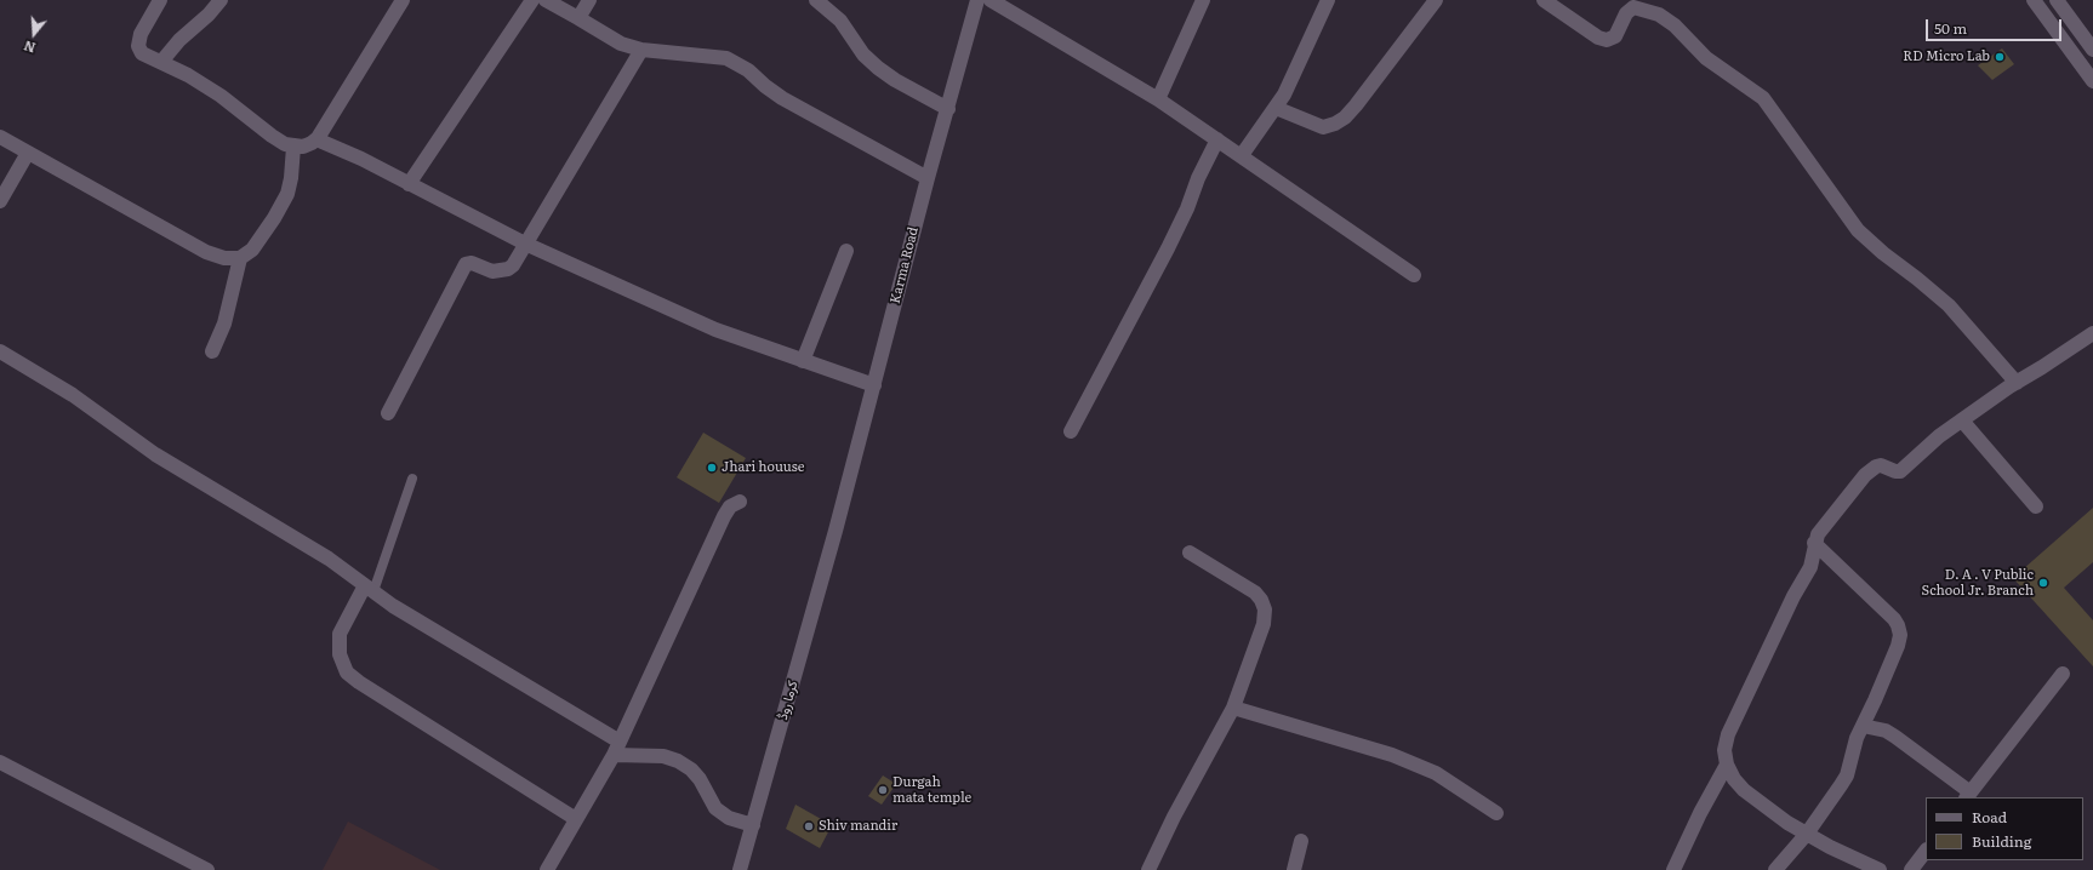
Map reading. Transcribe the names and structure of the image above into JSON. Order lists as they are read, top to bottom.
{
  "streets": {
    "street": ["Karma Road", "کرما روڈ"]
  },
  "crossings": [
    ["Karma Road", "کرما روڈ"]
  ],
  "places": [
    "RD Micro Lab",
    "Jhari houuse",
    "D. A . V Public School Jr. Branch",
    "Durgah mata temple",
    "Shiv mandir"
  ],
  "legend": ["Road", "Building"],
  "scale_bar": "50 m",
  "north": "bottom"
}
